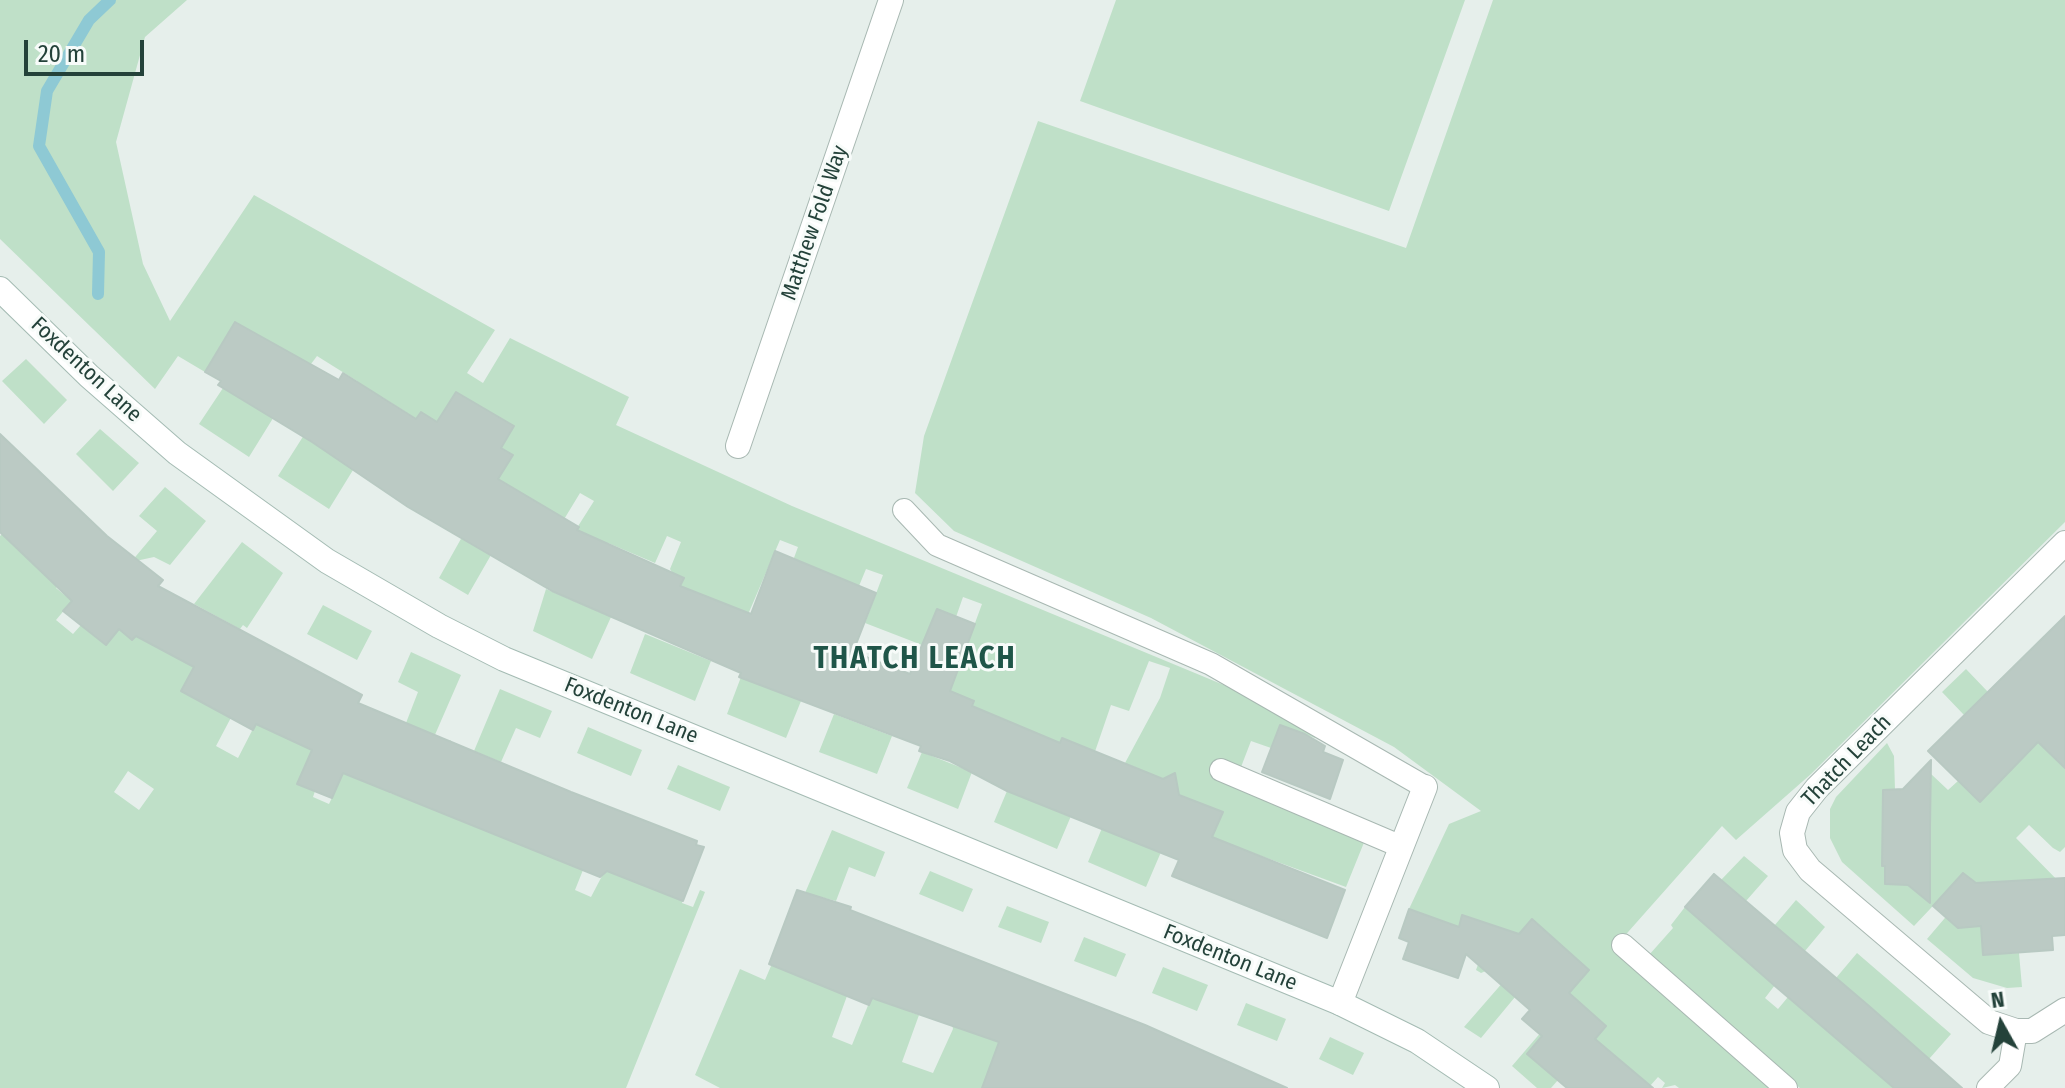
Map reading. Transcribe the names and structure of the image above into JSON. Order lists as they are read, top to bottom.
{
  "streets": {
    "main road": ["Matthew Fold Way", "Foxdenton Lane", "Thatch Leach"]
  },
  "districts": ["THATCH LEACH"],
  "scale_bar": "20 m",
  "north": "top"
}
